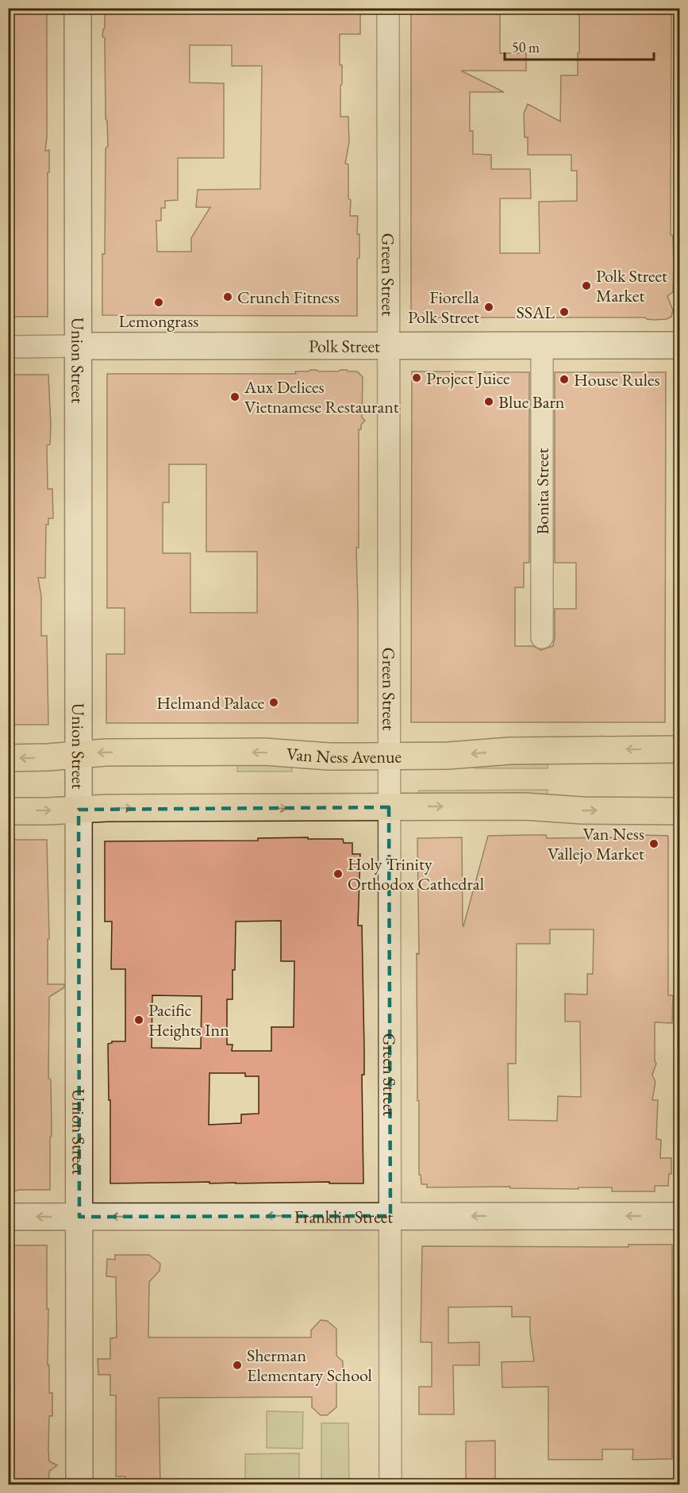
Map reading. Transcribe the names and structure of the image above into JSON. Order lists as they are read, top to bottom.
{
  "streets": {
    "highway": ["Van Ness Avenue"],
    "street": [
      "Green Street",
      "Polk Street",
      "Union Street",
      "Bonita Street",
      "Franklin Street"
    ]
  },
  "crossings": [
    ["Green Street", "Polk Street"],
    ["Green Street", "Van Ness Avenue"],
    ["Green Street", "Franklin Street"],
    ["Polk Street", "Union Street"],
    ["Polk Street", "Bonita Street"],
    ["Union Street", "Van Ness Avenue"],
    ["Union Street", "Franklin Street"]
  ],
  "one_way": ["Franklin Street"],
  "places": [
    "Polk Street Market",
    "Crunch Fitness",
    "Lemongrass",
    "Fiorella Polk Street",
    "SSAL",
    "Project Juice",
    "House Rules",
    "Aux Delices Vietnamese Restaurant",
    "Blue Barn",
    "Helmand Palace",
    "Van Ness Vallejo Market",
    "Holy Trinity Orthodox Cathedral",
    "Pacific Heights Inn",
    "Sherman Elementary School"
  ],
  "scale_bar": "50 m"
}
